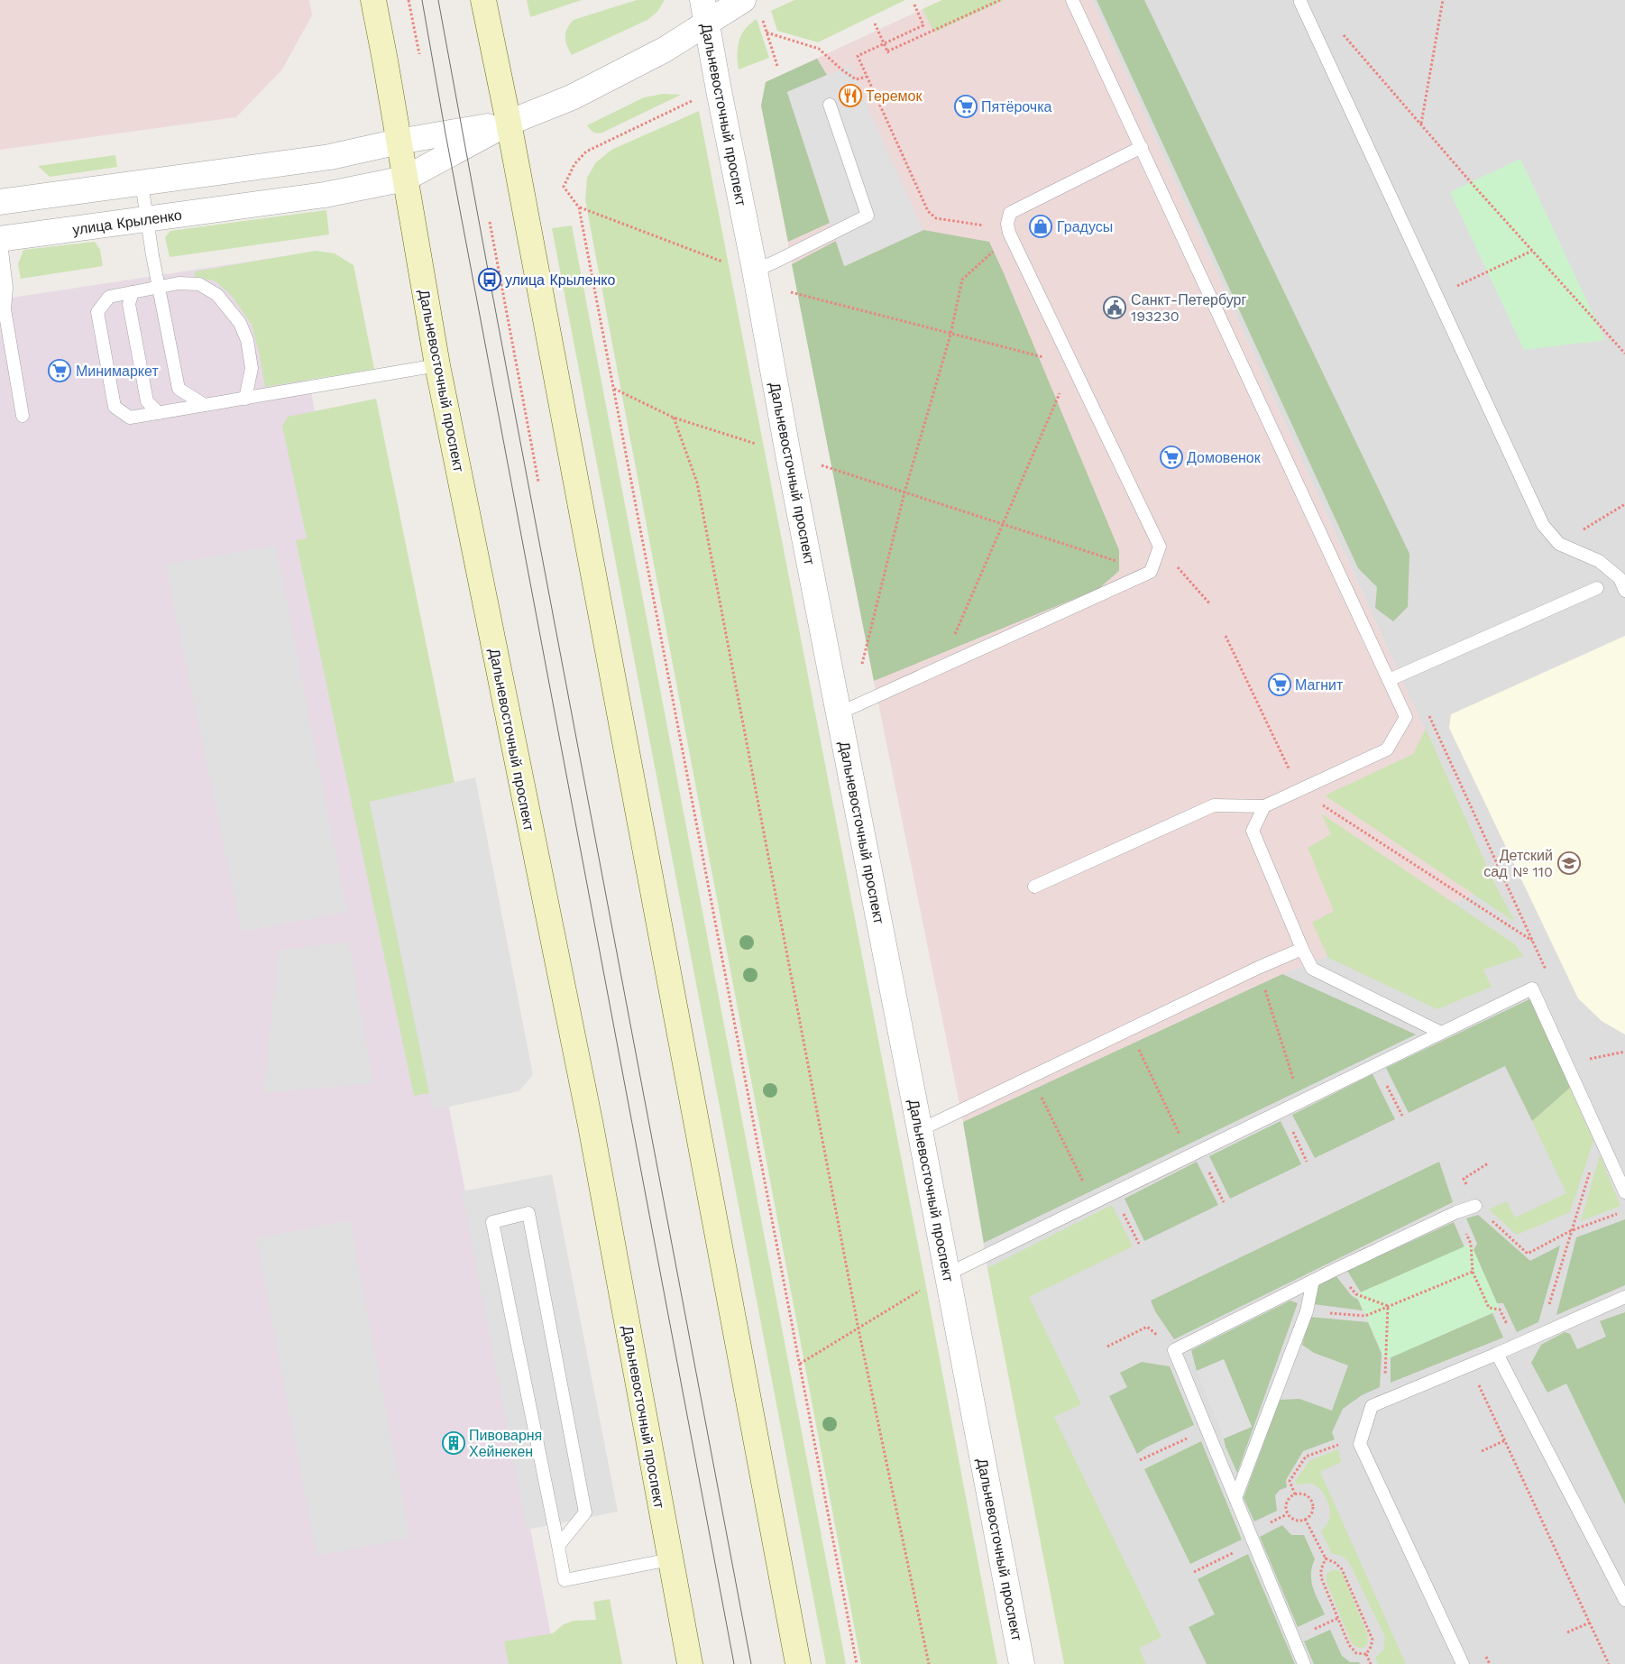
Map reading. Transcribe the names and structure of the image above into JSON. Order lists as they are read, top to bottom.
{
  "streets": {
    "main road": ["Дальневосточный проспект"],
    "street": ["улица Крыленко"]
  },
  "crossings": [
    ["Дальневосточный проспект", "улица Крыленко"]
  ],
  "places": {
    "restaurant": ["Теремок"],
    "supermarket": [
      "Пятёрочка",
      "Минимаркет",
      "Домовенок",
      "Магнит"
    ],
    "shop": ["Градусы"],
    "bus stop": ["улица Крыленко"],
    "public building": ["Санкт-Петербург 193230"],
    "school or university": ["Детский сад № 110"],
    "building": ["Пивоварня Хейнекен"]
  }
}
